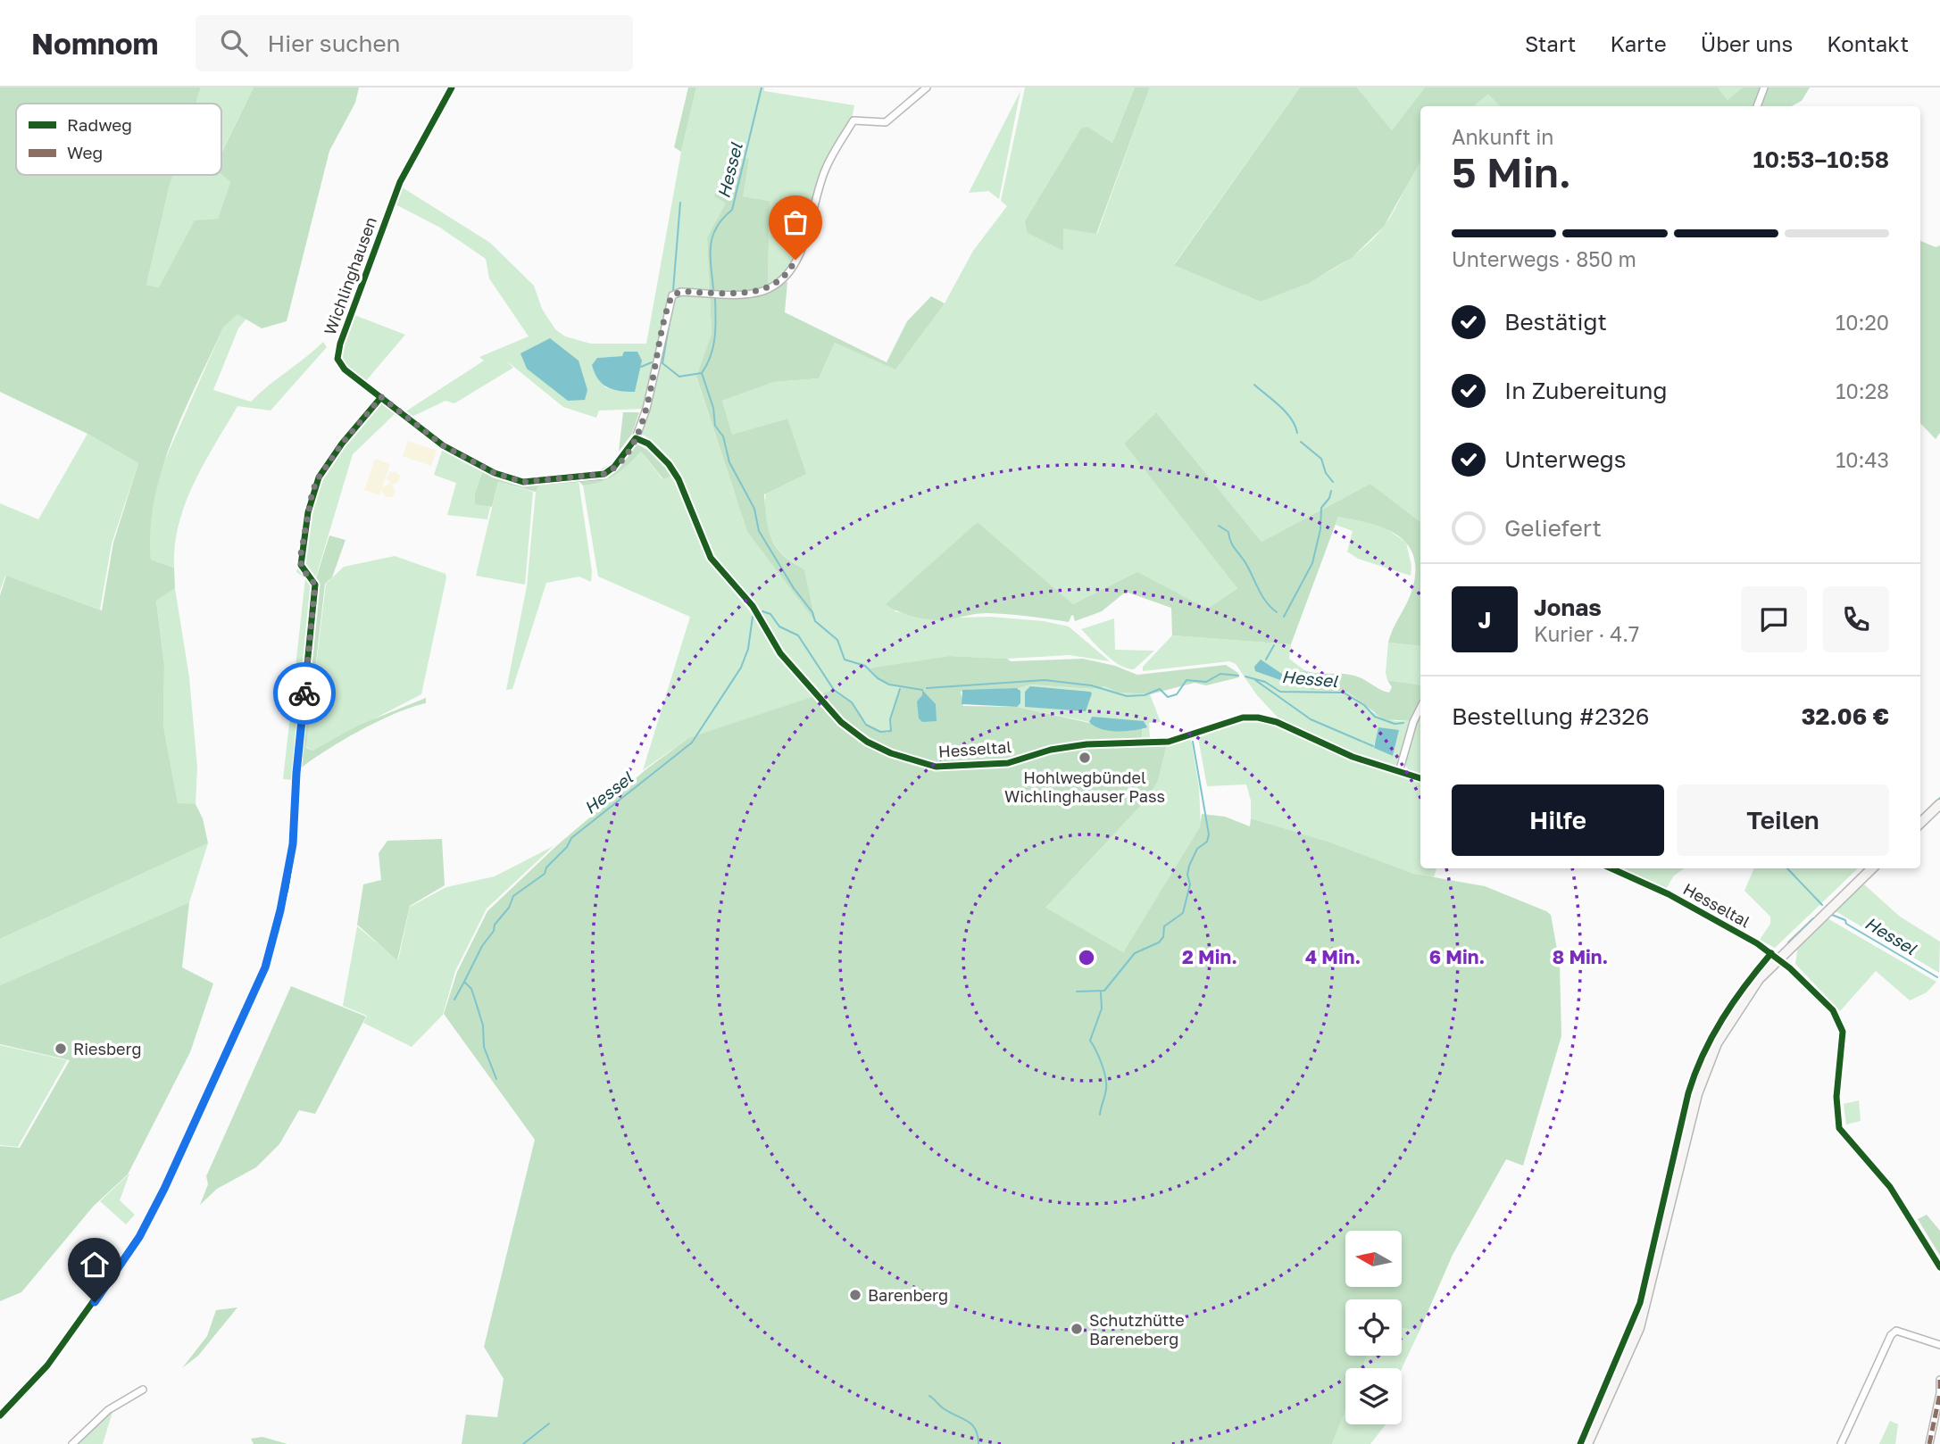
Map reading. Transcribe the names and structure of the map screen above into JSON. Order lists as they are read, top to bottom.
{
  "streets": {
    "street": ["Wichlinghausen", "Hesseltal"]
  },
  "crossings": [
    ["Wichlinghausen", "Hesseltal"]
  ],
  "water": ["Hessel"],
  "places": [
    "Hohlwegbündel Wichlinghauser Pass",
    "Riesberg",
    "Barenberg",
    "Schutzhütte Bareneberg"
  ],
  "legend": ["Radweg", "Weg"],
  "north": "left",
  "page": {
    "header": "Nomnom",
    "search": "Hier suchen",
    "nav": [
      "Start",
      "Karte",
      "Über uns",
      "Kontakt"
    ],
    "heading": ["5 Min.", "Ankunft in", "10:53–10:58"],
    "panel": [
      "Jonas",
      "Kurier · 4.7",
      "Bestellung #2326",
      "32.06 €"
    ],
    "bar": "Unterwegs · 850 m",
    "list": [
      ["Bestätigt", "10:20"],
      ["In Zubereitung", "10:28"],
      ["Unterwegs", "10:43"],
      "Geliefert"
    ],
    "round": "J",
    "buttons": ["Hilfe", "Teilen"]
  },
  "rings": [
    "2 Min.",
    "4 Min.",
    "6 Min.",
    "8 Min."
  ]
}
